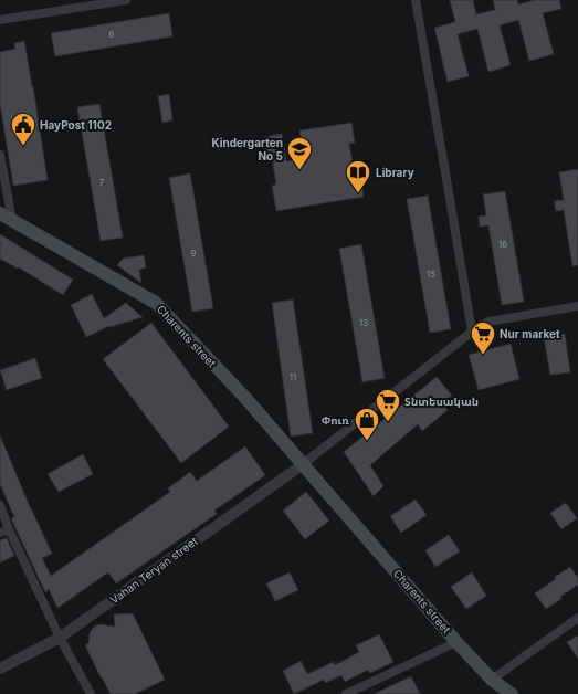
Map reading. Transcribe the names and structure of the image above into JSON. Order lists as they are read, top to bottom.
{
  "streets": {
    "main road": ["Charents street"],
    "street": ["Vahan Teryan street"]
  },
  "crossings": [
    ["Charents street", "Vahan Teryan street"]
  ],
  "places": {
    "public building": ["HayPost 1102"],
    "school or university": ["Kindergarten No 5"],
    "library": ["Library"],
    "supermarket": ["Nur market", "Տնտեսական"],
    "shop": ["Փուռ"]
  },
  "house_numbers": [
    "6",
    "7",
    "16",
    "9",
    "15",
    "13",
    "11"
  ]
}
